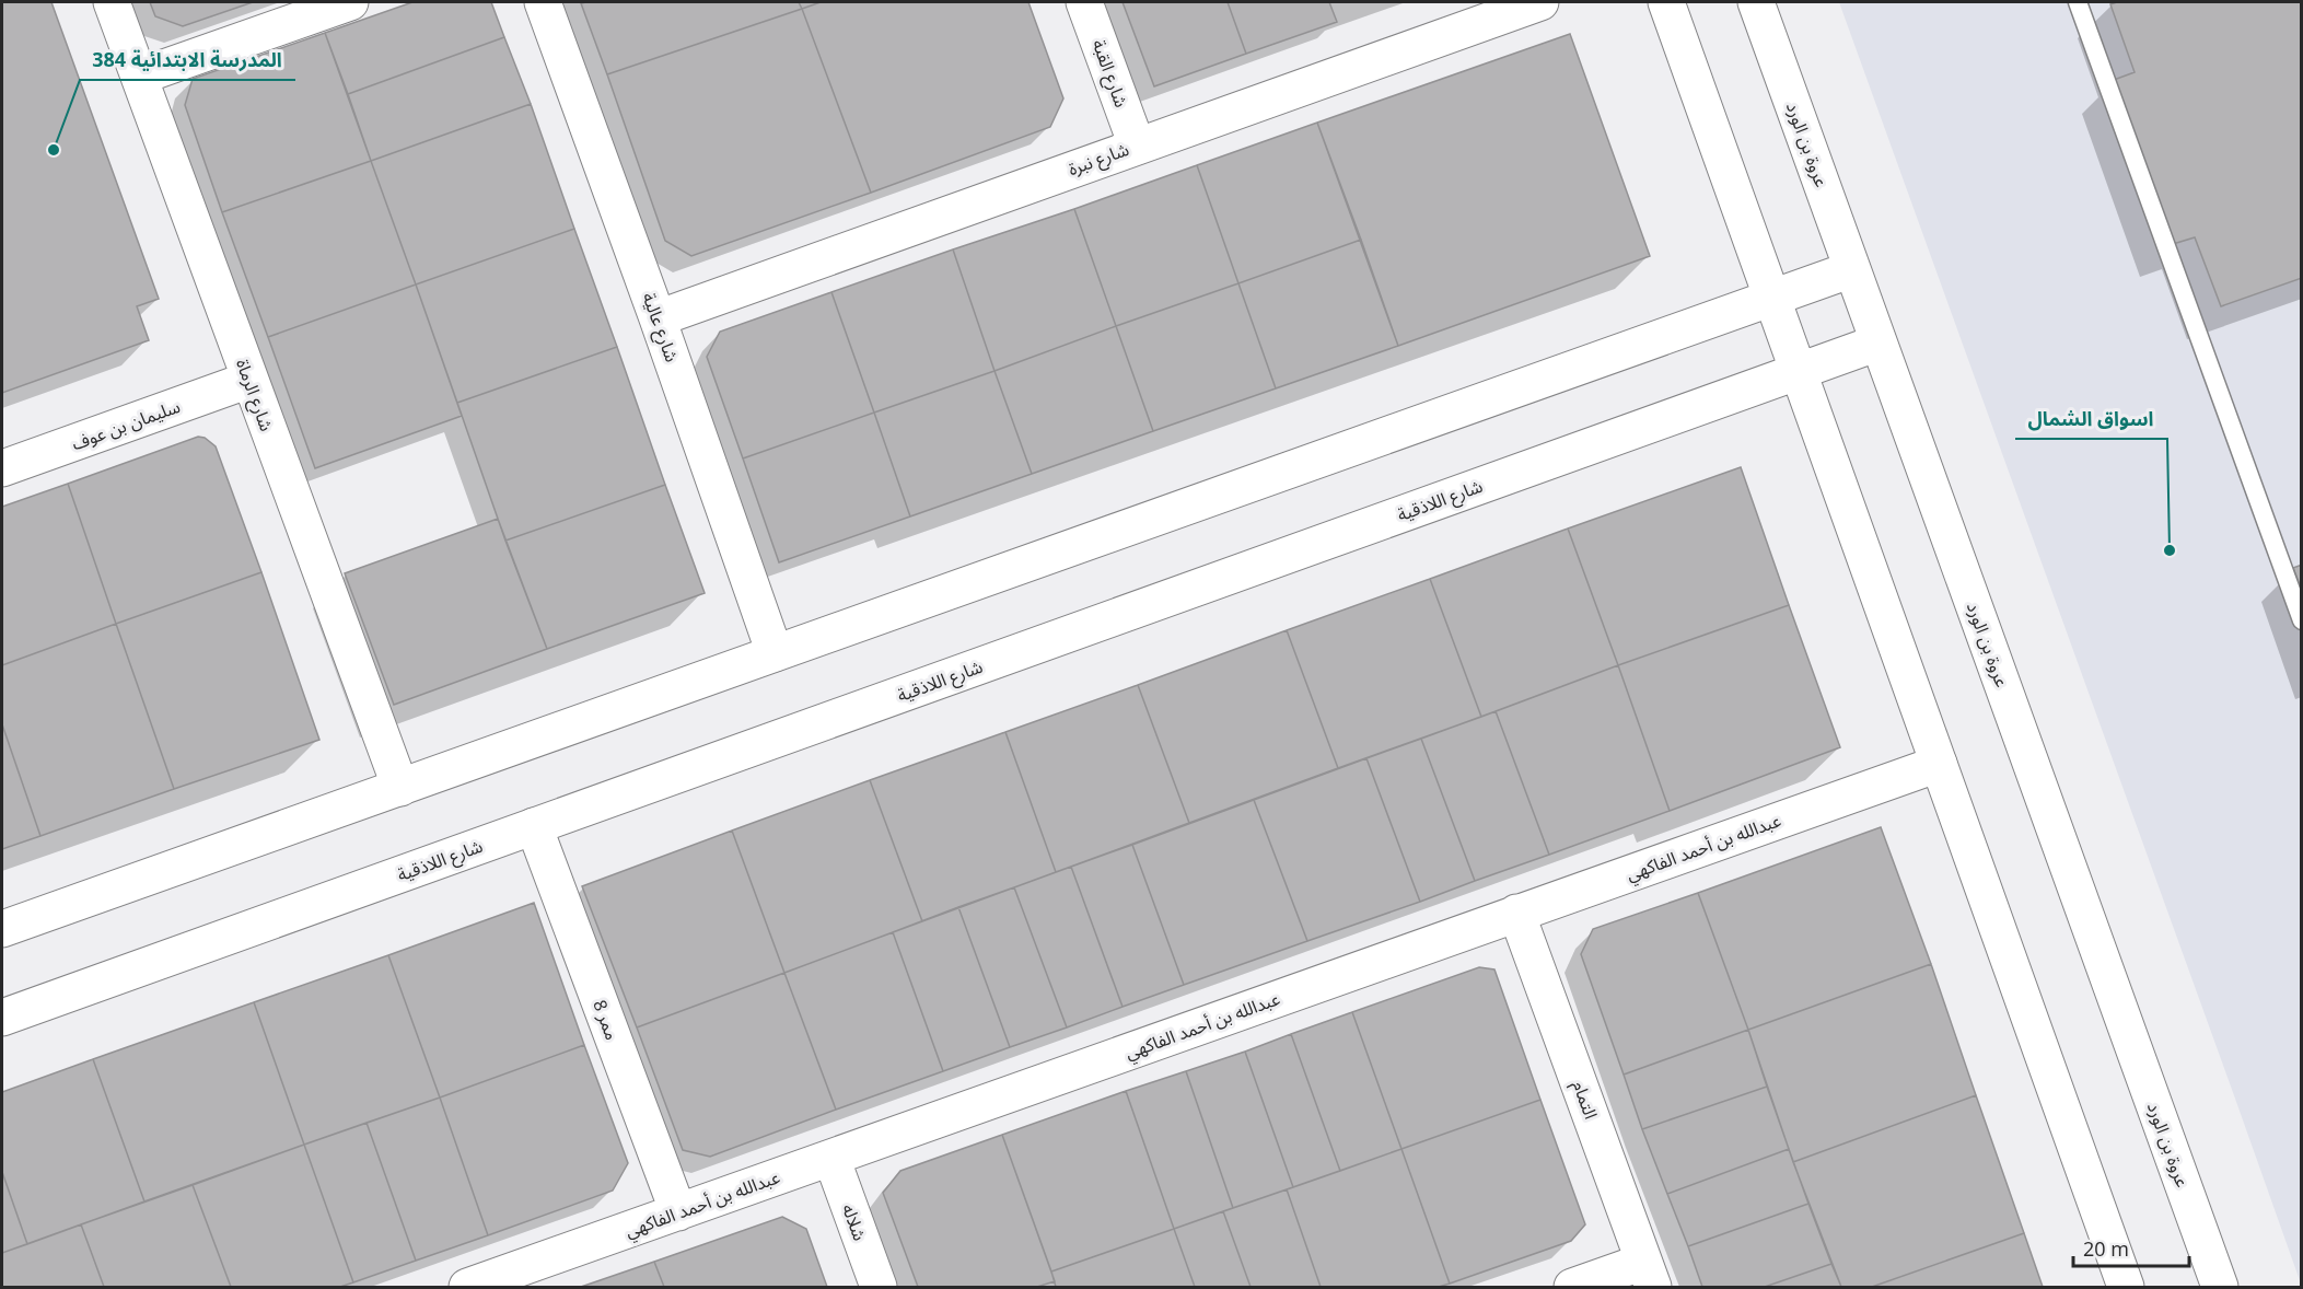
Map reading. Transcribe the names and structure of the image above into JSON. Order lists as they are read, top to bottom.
{
  "streets": {
    "street": [
      "شارع القبة",
      "عروة بن الورد",
      "شارع نبرة",
      "شارع عالية",
      "شارع الرماة",
      "سليمان بن عوف",
      "شارع اللاذقية",
      "عبدالله بن أحمد الفاكهي",
      "ممر 8",
      "التمام",
      "شلاله"
    ]
  },
  "crossings": [
    ["شارع القبة", "شارع نبرة"],
    ["عروة بن الورد", "شارع اللاذقية"],
    ["شارع نبرة", "شارع عالية"],
    ["شارع الرماة", "سليمان بن عوف"],
    ["شارع اللاذقية", "ممر 8"],
    ["عبدالله بن أحمد الفاكهي", "ممر 8"],
    ["عبدالله بن أحمد الفاكهي", "التمام"],
    ["عبدالله بن أحمد الفاكهي", "شلاله"]
  ],
  "places": ["المدرسة الابتدائية 384", "اسواق الشمال"],
  "scale_bar": "20 m"
}
